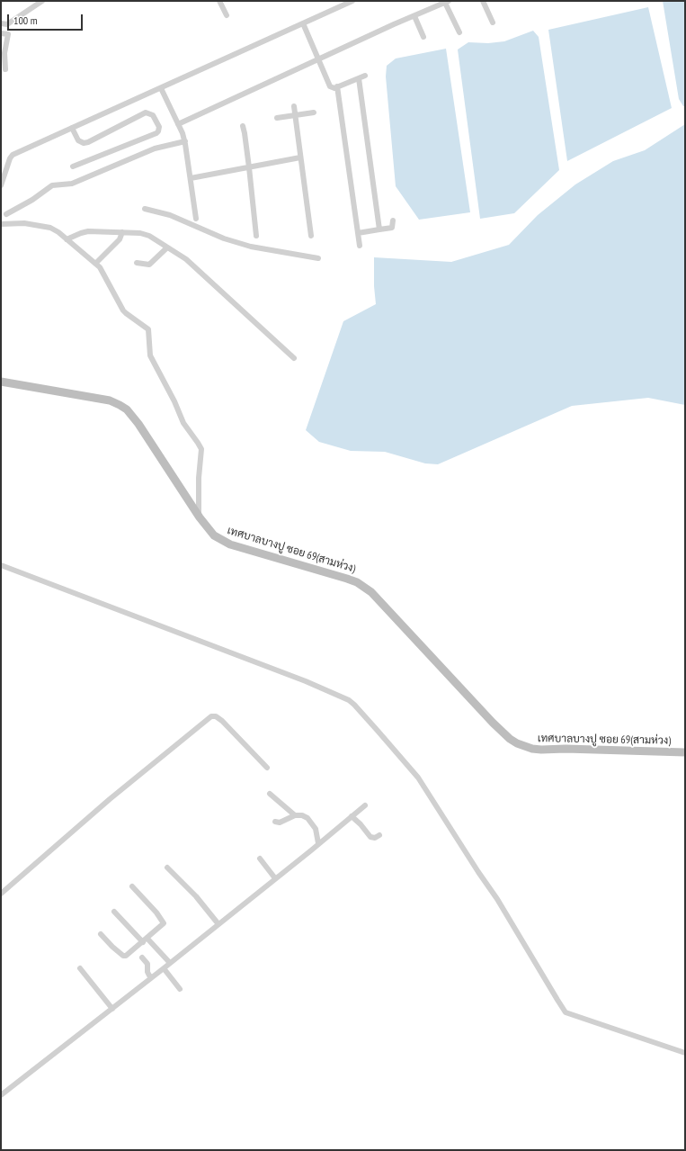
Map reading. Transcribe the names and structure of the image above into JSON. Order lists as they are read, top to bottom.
{
  "streets": {
    "street": ["เทศบาลบางปู ซอย 69(สามห่วง)"]
  },
  "scale_bar": "100 m"
}
